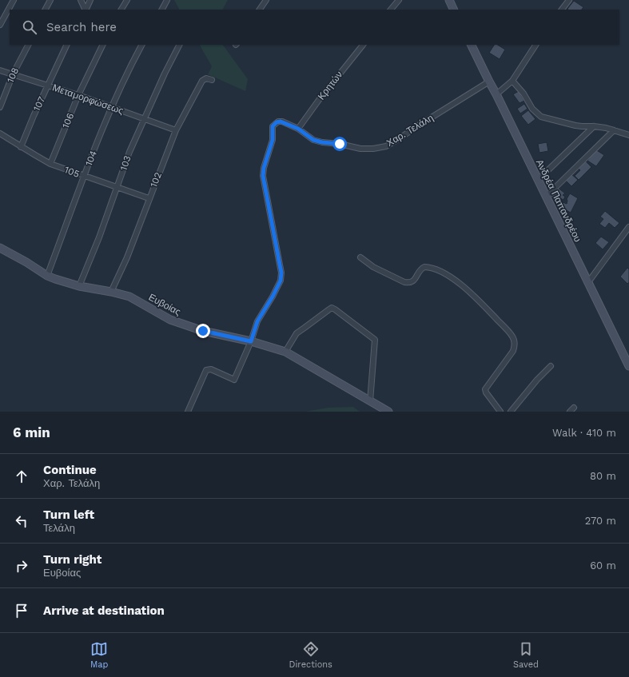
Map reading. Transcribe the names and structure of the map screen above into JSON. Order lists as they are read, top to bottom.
{
  "streets": {
    "street": [
      "108",
      "Κρητών",
      "Μεταμορφώσεως",
      "107",
      "106",
      "Χαρ. Τελάλη",
      "104",
      "103",
      "105",
      "102",
      "Ανδρέα Παπανδρέου",
      "Ευβοίας"
    ]
  },
  "crossings": [
    ["108", "Μεταμορφώσεως"],
    ["Κρητών", "Χαρ. Τελάλη"],
    ["Μεταμορφώσεως", "107"],
    ["Μεταμορφώσεως", "106"],
    ["Μεταμορφώσεως", "104"],
    ["Μεταμορφώσεως", "103"],
    ["Μεταμορφώσεως", "102"],
    ["107", "105"],
    ["106", "105"],
    ["Χαρ. Τελάλη", "Ανδρέα Παπανδρέου"],
    ["Χαρ. Τελάλη", "Ευβοίας"],
    ["104", "105"],
    ["104", "Ευβοίας"],
    ["103", "105"],
    ["103", "Ευβοίας"],
    ["105", "102"],
    ["102", "Ευβοίας"]
  ],
  "page": {
    "search": "Search here",
    "heading": ["6 min", "Walk · 410 m"],
    "list": [
      ["Continue", "Χαρ. Τελάλη", "80 m"],
      ["Turn left", "Τελάλη", "270 m"],
      ["Turn right", "Ευβοίας", "60 m"],
      "Arrive at destination"
    ],
    "nav": ["Map", "Directions", "Saved"]
  }
}
